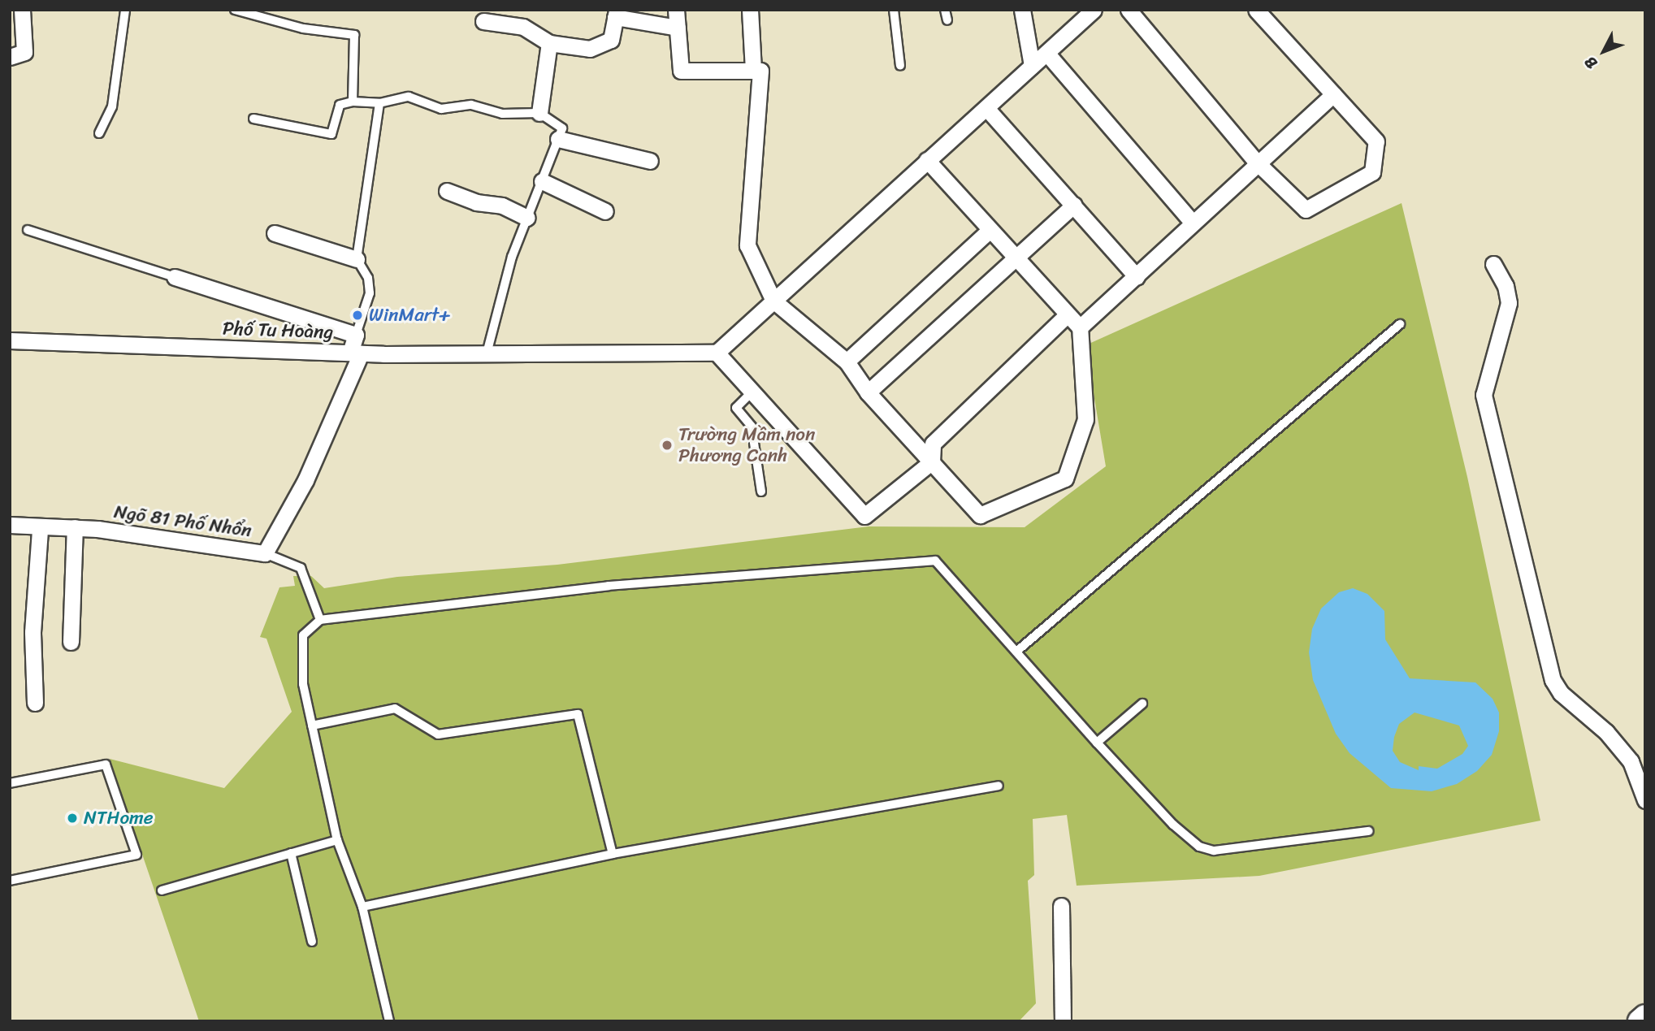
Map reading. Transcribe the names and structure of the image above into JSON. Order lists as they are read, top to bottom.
{
  "streets": {
    "street": ["Phố Tu Hoàng", "Ngõ 81 Phố Nhổn"]
  },
  "crossings": [
    ["Phố Tu Hoàng", "Ngõ 81 Phố Nhổn"]
  ],
  "places": ["WinMart+", "Trường Mầm non Phương Canh", "NTHome"],
  "north": "bottom left"
}
